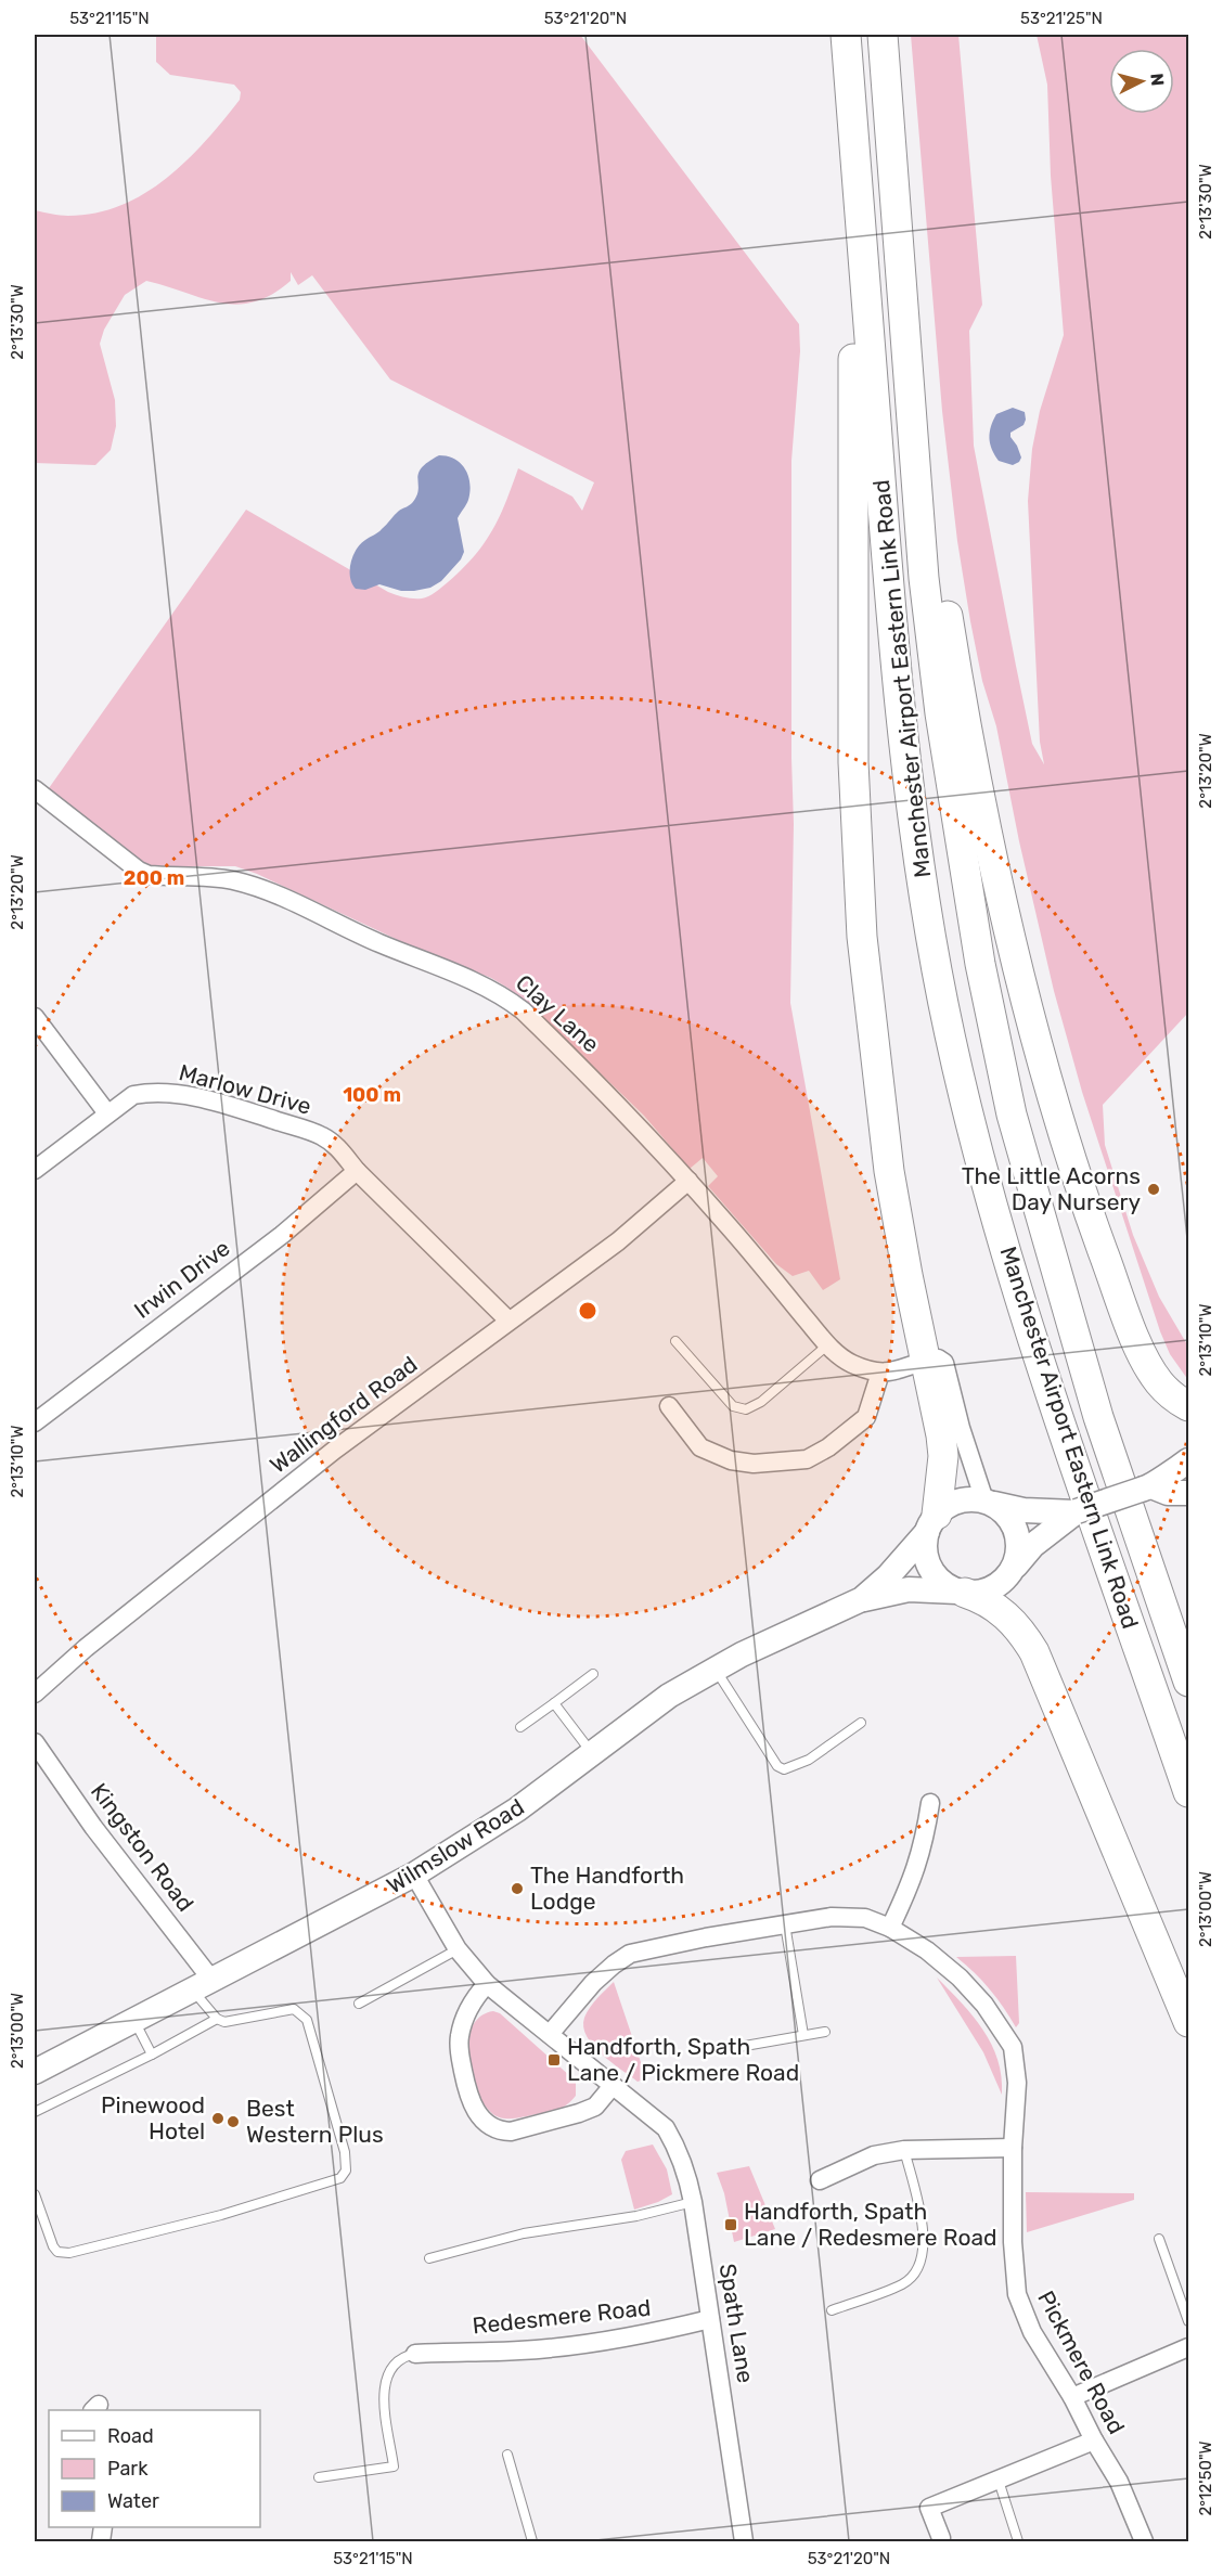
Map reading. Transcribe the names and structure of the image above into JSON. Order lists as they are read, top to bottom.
{
  "streets": {
    "highway": ["Manchester Airport Eastern Link Road"],
    "main road": ["Wilmslow Road"],
    "street": [
      "Clay Lane",
      "Marlow Drive",
      "Irwin Drive",
      "Wallingford Road",
      "Kingston Road",
      "Redesmere Road",
      "Spath Lane",
      "Pickmere Road"
    ]
  },
  "crossings": [
    ["Clay Lane", "Wallingford Road"],
    ["Marlow Drive", "Irwin Drive"],
    ["Marlow Drive", "Wallingford Road"],
    ["Wilmslow Road", "Kingston Road"],
    ["Wilmslow Road", "Spath Lane"],
    ["Redesmere Road", "Spath Lane"],
    ["Spath Lane", "Pickmere Road"]
  ],
  "places": {
    "other": [
      "The Little Acorns Day Nursery",
      "The Handforth Lodge",
      "Pinewood Hotel",
      "Best Western Plus"
    ],
    "transit": ["Handforth, Spath Lane / Pickmere Road", "Handforth, Spath Lane / Redesmere Road"]
  },
  "legend": ["Road", "Park", "Water"],
  "north": "right",
  "coordinates": [
    "53°21'15\"N",
    "53°21'20\"N",
    "53°21'25\"N",
    "2°13'30\"W",
    "2°13'20\"W",
    "2°13'10\"W",
    "2°13'00\"W",
    "2°12'50\"W"
  ],
  "rings": ["200 m", "100 m"]
}
